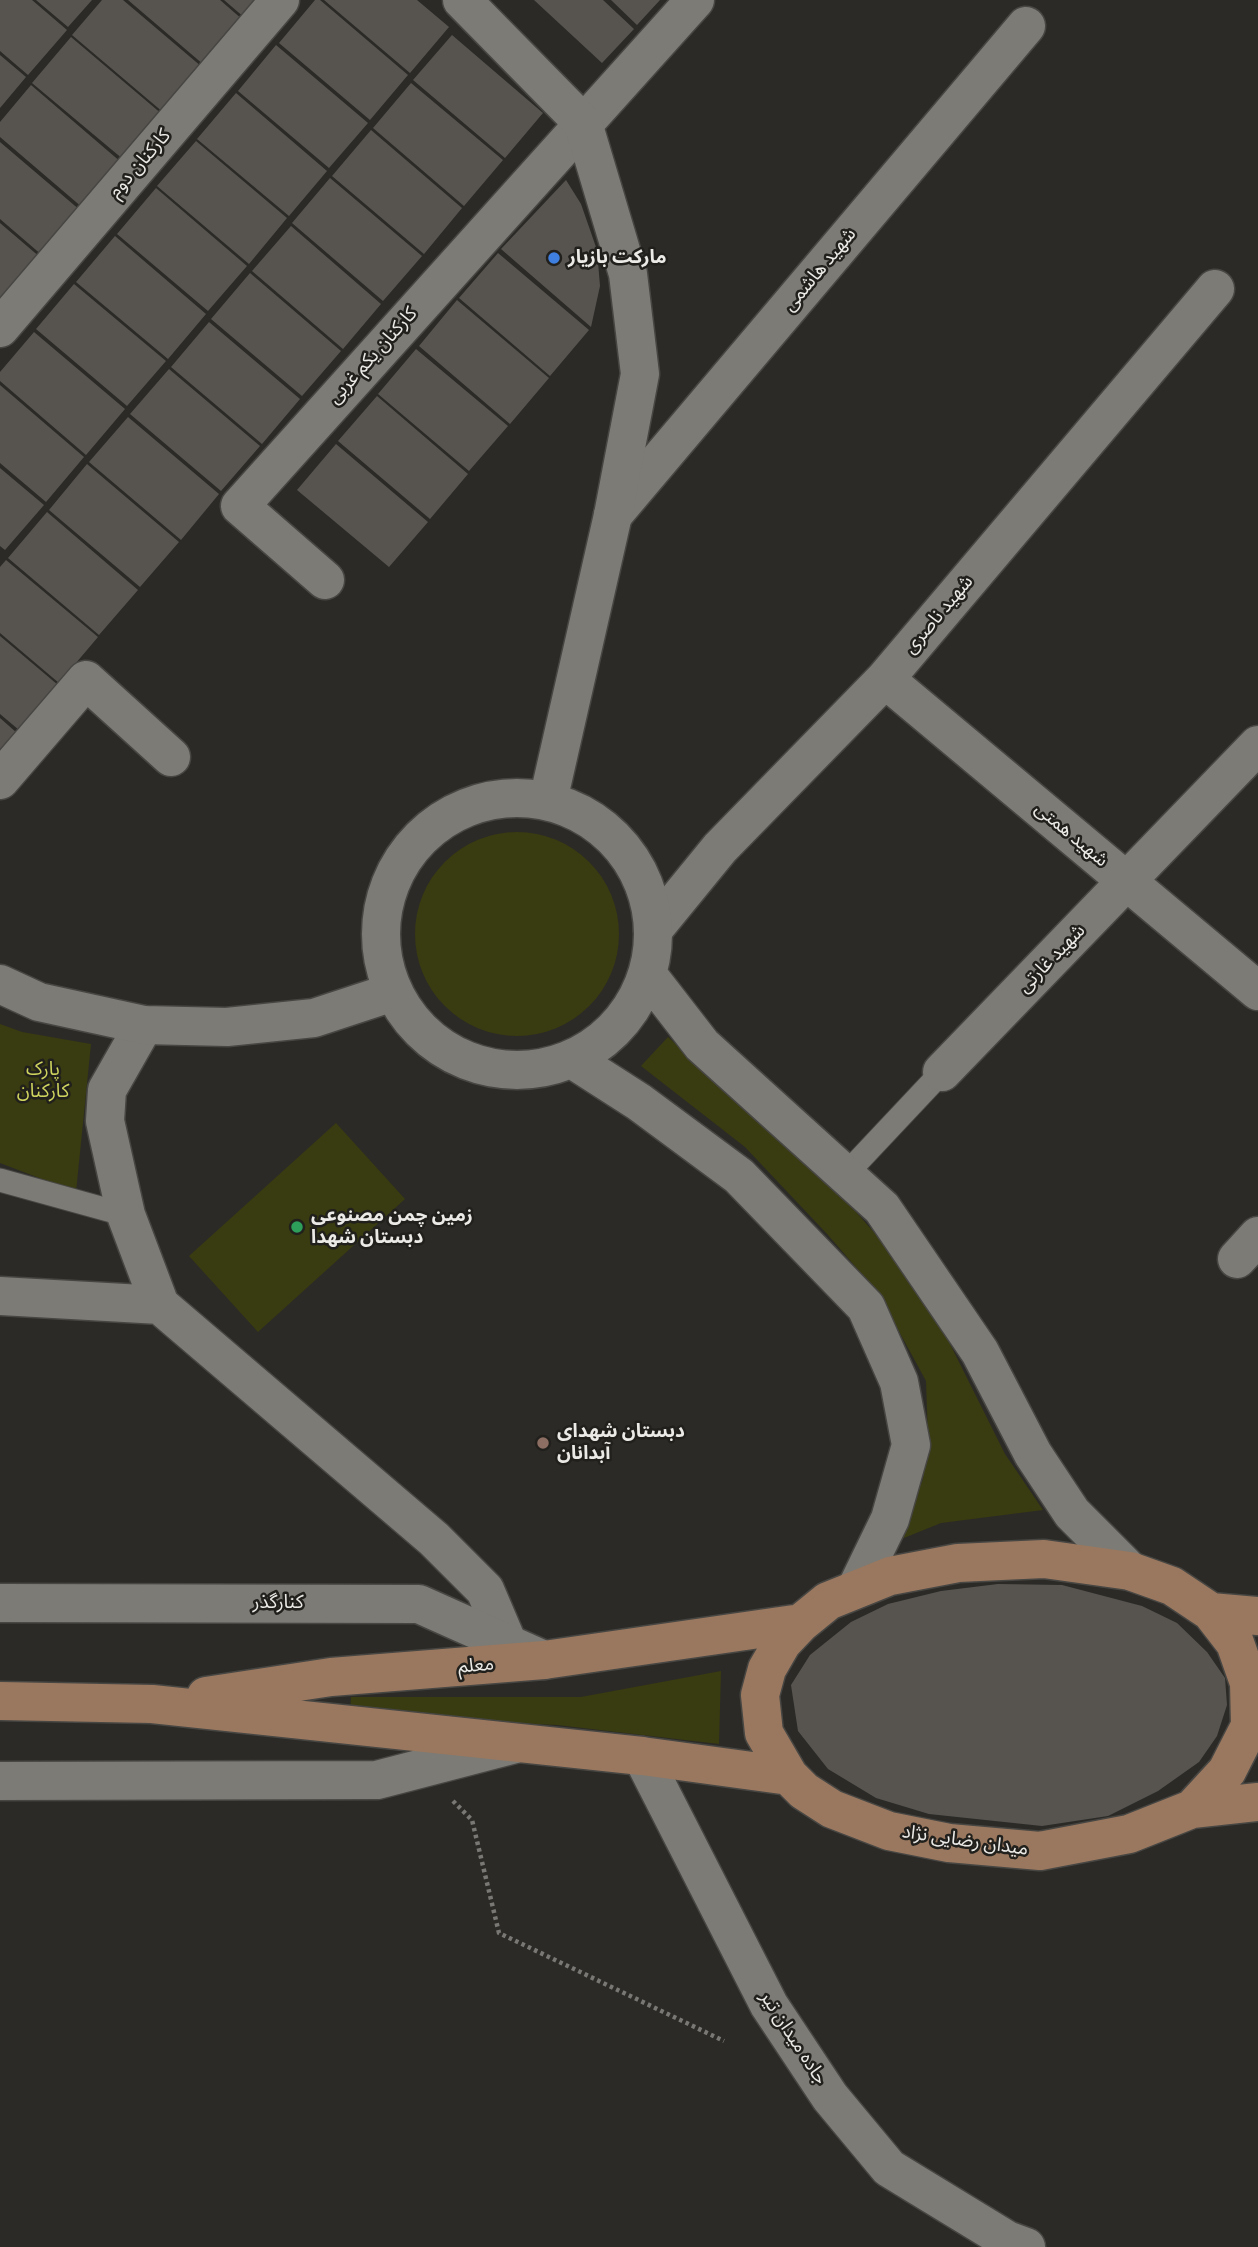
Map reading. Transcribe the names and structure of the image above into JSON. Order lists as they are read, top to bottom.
{
  "streets": {
    "main road": ["معلم", "میدان رضایی نژاد"],
    "street": [
      "کارکنان دوم",
      "شهید هاشمی",
      "کارکنان یکم غربی",
      "شهید ناصری",
      "شهید همتی",
      "شهید غارتی",
      "کنارگذر",
      "جاده میدان تیر"
    ]
  },
  "crossings": [
    ["شهید ناصری", "شهید همتی"],
    ["شهید همتی", "شهید غارتی"],
    ["کنارگذر", "معلم"],
    ["معلم", "میدان رضایی نژاد"],
    ["معلم", "جاده میدان تیر"]
  ],
  "parks": ["پارک کارکنان"],
  "places": ["مارکت بازیار", "زمین چمن مصنوعی دبستان شهدا", "دبستان شهدای آبدانان"]
}
